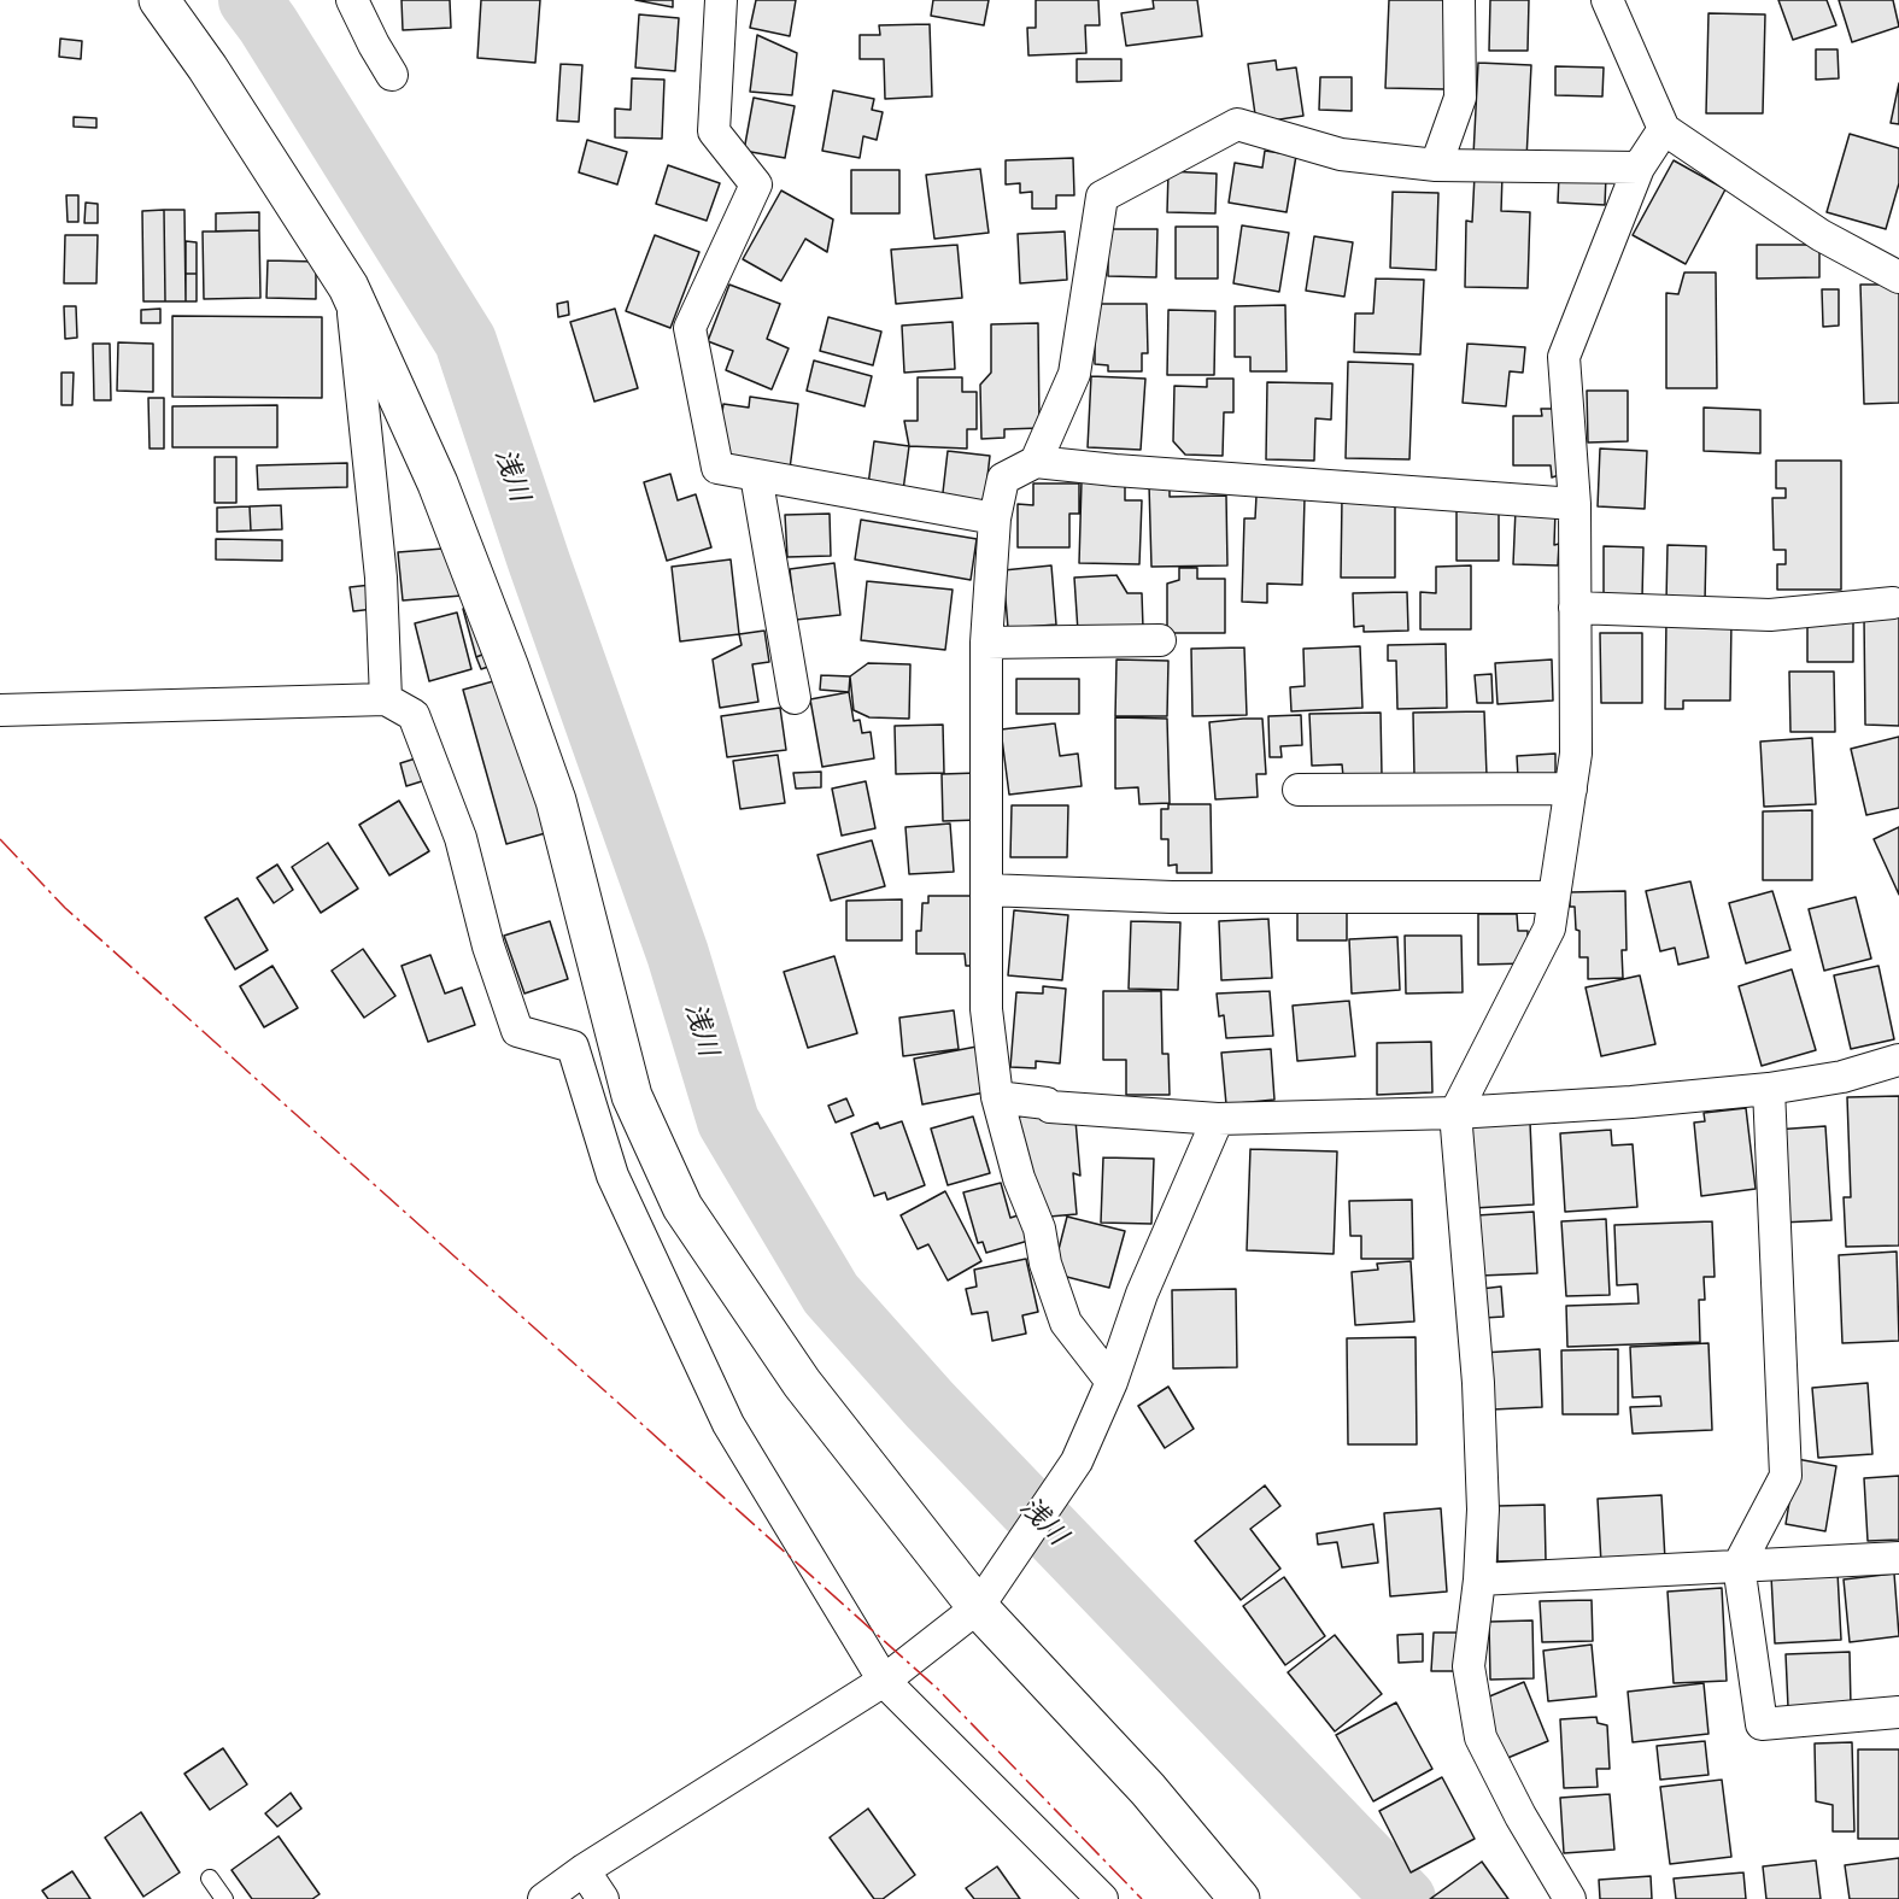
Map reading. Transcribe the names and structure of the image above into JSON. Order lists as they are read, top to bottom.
{
  "water": ["浅川"]
}
